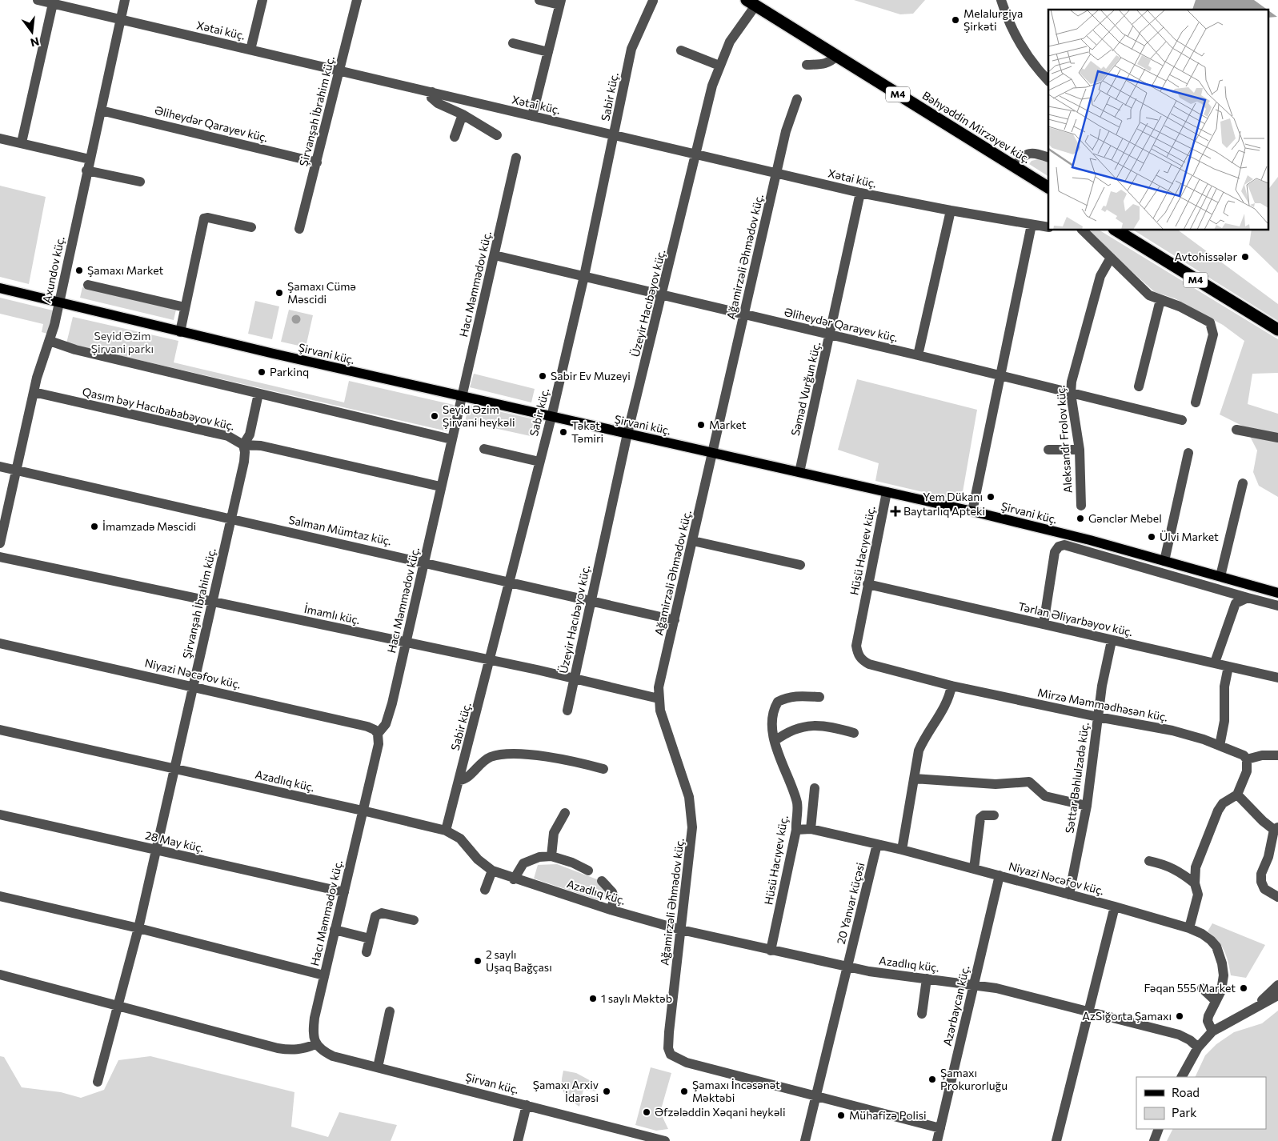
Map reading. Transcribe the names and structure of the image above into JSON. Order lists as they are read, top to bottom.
{
  "streets": {
    "highway": ["M4", "Bəhyəddin Mirzəyev küç."],
    "main road": ["Şirvani küç."],
    "street": [
      "Xətai küç.",
      "Sabir küç.",
      "Şirvanşah İbrahim küç.",
      "Əliheydər Qarayev küç.",
      "Ağamirzəli Əhmədov küç.",
      "Axundov küç.",
      "Hacı Məmmədov küç.",
      "Üzeyir Hacıbəyov küç.",
      "Səməd Vurğun küç.",
      "Qasım bəy Hacıbababəyov küç.",
      "Aleksandr Frolov küç.",
      "Salman Mümtaz küç.",
      "Hüsü Hacıyev küç.",
      "İmamlı küç.",
      "Tərlan Əliyarbəyov küç.",
      "Niyazi Nəcəfov küç.",
      "Mirzə Məmmədhəsən küç.",
      "Səttar Bəhlulzadə küç.",
      "Azadlıq küç.",
      "28 May küç.",
      "20 Yanvar küçəsi",
      "Azərbaycan küç.",
      "Şirvan küç."
    ]
  },
  "crossings": [
    ["Xətai küç.", "Sabir küç."],
    ["Xətai küç.", "Şirvanşah İbrahim küç."],
    ["Xətai küç.", "Ağamirzəli Əhmədov küç."],
    ["Xətai küç.", "Axundov küç."],
    ["Xətai küç.", "Üzeyir Hacıbəyov küç."],
    ["Xətai küç.", "Səməd Vurğun küç."],
    ["Sabir küç.", "Əliheydər Qarayev küç."],
    ["Sabir küç.", "Şirvani küç."],
    ["Sabir küç.", "Salman Mümtaz küç."],
    ["Sabir küç.", "İmamlı küç."],
    ["Sabir küç.", "Azadlıq küç."],
    ["Şirvanşah İbrahim küç.", "Əliheydər Qarayev küç."],
    ["Şirvanşah İbrahim küç.", "Qasım bəy Hacıbababəyov küç."],
    ["Şirvanşah İbrahim küç.", "Salman Mümtaz küç."],
    ["Şirvanşah İbrahim küç.", "İmamlı küç."],
    ["Şirvanşah İbrahim küç.", "Niyazi Nəcəfov küç."],
    ["Şirvanşah İbrahim küç.", "Azadlıq küç."],
    ["Şirvanşah İbrahim küç.", "28 May küç."],
    ["Əliheydər Qarayev küç.", "Ağamirzəli Əhmədov küç."],
    ["Əliheydər Qarayev küç.", "Axundov küç."],
    ["Əliheydər Qarayev küç.", "Hacı Məmmədov küç."],
    ["Əliheydər Qarayev küç.", "Üzeyir Hacıbəyov küç."],
    ["Əliheydər Qarayev küç.", "Səməd Vurğun küç."],
    ["Əliheydər Qarayev küç.", "Aleksandr Frolov küç."],
    ["Bəhyəddin Mirzəyev küç.", "Üzeyir Hacıbəyov küç."],
    ["Ağamirzəli Əhmədov küç.", "Şirvani küç."],
    ["Ağamirzəli Əhmədov küç.", "Salman Mümtaz küç."],
    ["Ağamirzəli Əhmədov küç.", "İmamlı küç."],
    ["Ağamirzəli Əhmədov küç.", "Azadlıq küç."],
    ["Ağamirzəli Əhmədov küç.", "20 Yanvar küçəsi"],
    ["Axundov küç.", "Şirvani küç."],
    ["Axundov küç.", "Qasım bəy Hacıbababəyov küç."],
    ["Axundov küç.", "Salman Mümtaz küç."],
    ["Hacı Məmmədov küç.", "Şirvani küç."],
    ["Hacı Məmmədov küç.", "Qasım bəy Hacıbababəyov küç."],
    ["Hacı Məmmədov küç.", "Salman Mümtaz küç."],
    ["Hacı Məmmədov küç.", "İmamlı küç."],
    ["Hacı Məmmədov küç.", "Niyazi Nəcəfov küç."],
    ["Hacı Məmmədov küç.", "Azadlıq küç."],
    ["Hacı Məmmədov küç.", "28 May küç."],
    ["Hacı Məmmədov küç.", "Şirvan küç."],
    ["Üzeyir Hacıbəyov küç.", "Şirvani küç."],
    ["Üzeyir Hacıbəyov küç.", "Salman Mümtaz küç."],
    ["Üzeyir Hacıbəyov küç.", "İmamlı küç."],
    ["Şirvani küç.", "Səməd Vurğun küç."],
    ["Şirvani küç.", "Hüsü Hacıyev küç."],
    ["Hüsü Hacıyev küç.", "Tərlan Əliyarbəyov küç."],
    ["Hüsü Hacıyev küç.", "Niyazi Nəcəfov küç."],
    ["Hüsü Hacıyev küç.", "Mirzə Məmmədhəsən küç."],
    ["Hüsü Hacıyev küç.", "Azadlıq küç."],
    ["Tərlan Əliyarbəyov küç.", "Səttar Bəhlulzadə küç."],
    ["Niyazi Nəcəfov küç.", "Səttar Bəhlulzadə küç."],
    ["Niyazi Nəcəfov küç.", "20 Yanvar küçəsi"],
    ["Niyazi Nəcəfov küç.", "Azərbaycan küç."],
    ["Mirzə Məmmədhəsən küç.", "Səttar Bəhlulzadə küç."],
    ["Azadlıq küç.", "20 Yanvar küçəsi"],
    ["Azadlıq küç.", "Azərbaycan küç."]
  ],
  "parks": ["Seyid Əzim Şirvani parkı"],
  "places": {
    "other": [
      "Melalurgiya Şirkəti",
      "Avtohissələr",
      "Şamaxı Market",
      "Şamaxı Cümə Məscidi",
      "Parkinq",
      "Sabir Ev Muzeyi",
      "Seyid Əzim Şirvani heykəli",
      "Market",
      "Təkət Təmiri",
      "Yem Dükanı",
      "Gənclər Mebel",
      "İmamzadə Məscidi",
      "Ülvi Market",
      "2 saylı Uşaq Bağçası",
      "Fəqan 555 Market",
      "1 saylı Məktəb",
      "AzSığorta Şamaxı",
      "Şamaxı Prokurorluğu",
      "Şamaxı Arxiv İdarəsi",
      "Şamaxı İncəsənət Məktəbi",
      "Əfzələddin Xəqani heykəli",
      "Mühafizə Polisi"
    ],
    "health": ["Baytarlıq Apteki"]
  },
  "legend": ["Road", "Park"],
  "north": "bottom"
}
